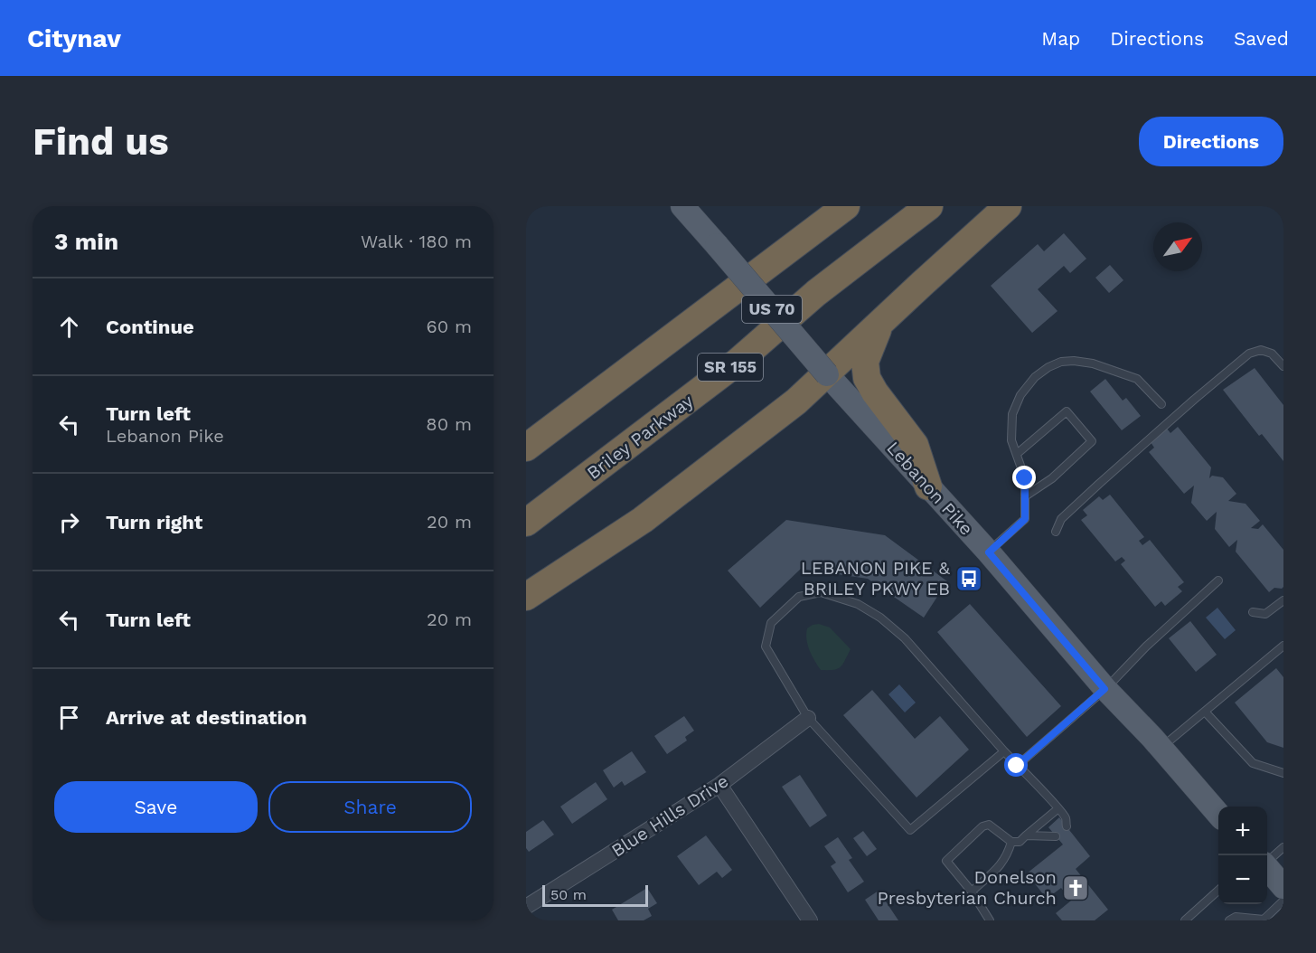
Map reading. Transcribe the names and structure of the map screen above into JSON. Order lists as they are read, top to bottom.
{
  "streets": {
    "highway": ["SR 155", "Briley Parkway"],
    "main road": ["US 70", "Lebanon Pike"],
    "street": ["Blue Hills Drive"]
  },
  "places": {
    "bus stop": ["LEBANON PIKE & BRILEY PKWY EB"],
    "church": ["Donelson Presbyterian Church"]
  },
  "scale_bar": "50 m",
  "north": "top right",
  "page": {
    "header": "Citynav",
    "nav": ["Map", "Directions", "Saved"],
    "buttons": [
      "Directions",
      ["Save", "Share"]
    ],
    "title": "Find us",
    "heading": ["3 min", "Walk · 180 m"],
    "list": [
      ["Continue", "60 m"],
      ["Turn left", "Lebanon Pike", "80 m"],
      ["Turn right", "20 m"],
      ["Turn left", "20 m"],
      "Arrive at destination"
    ],
    "map_buttons": ["+", "−"],
    "scale": "50 m"
  }
}
